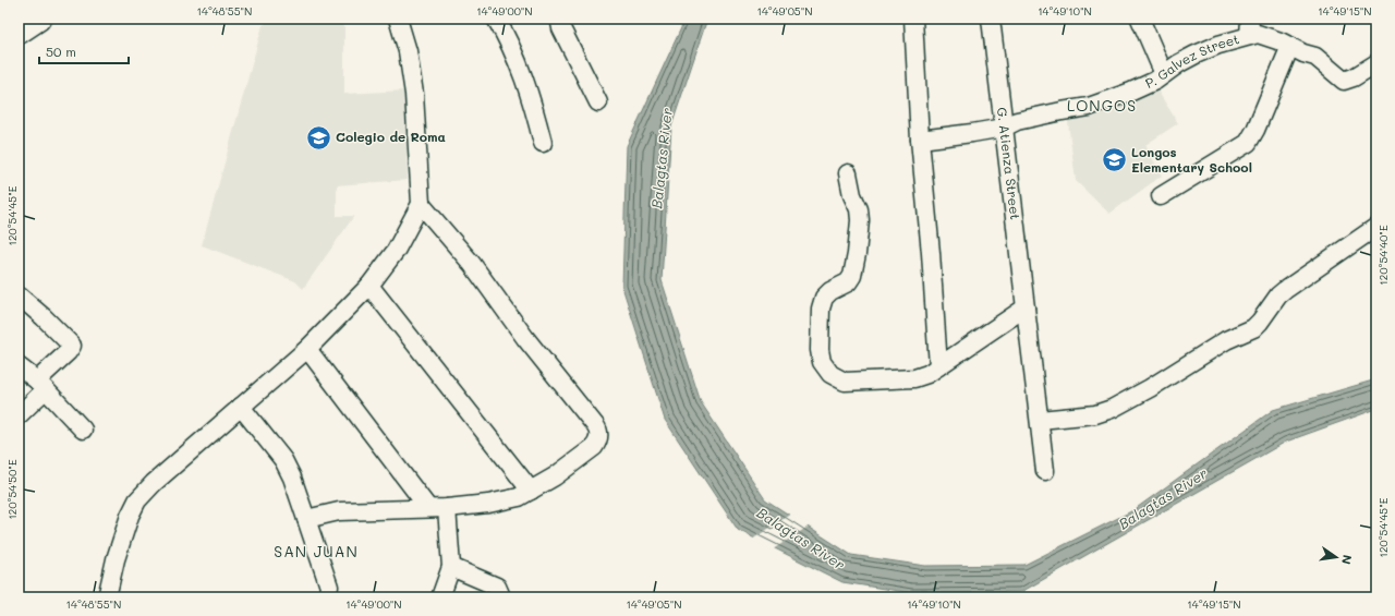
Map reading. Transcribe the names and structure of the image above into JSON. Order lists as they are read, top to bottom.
{
  "streets": {
    "street": ["P. Galvez Street", "G. Atienza Street"]
  },
  "crossings": [
    ["P. Galvez Street", "G. Atienza Street"]
  ],
  "districts": ["LONGOS", "SAN JUAN"],
  "water": ["Balagtas River"],
  "places": {
    "school or university": ["Colegio de Roma", "Longos Elementary School"]
  },
  "scale_bar": "50 m",
  "north": "right",
  "coordinates": [
    "14°48'55\"N",
    "14°49'00\"N",
    "14°49'05\"N",
    "14°49'10\"N",
    "14°49'15\"N",
    "120°54'45\"E",
    "120°54'40\"E",
    "120°54'50\"E"
  ]
}
